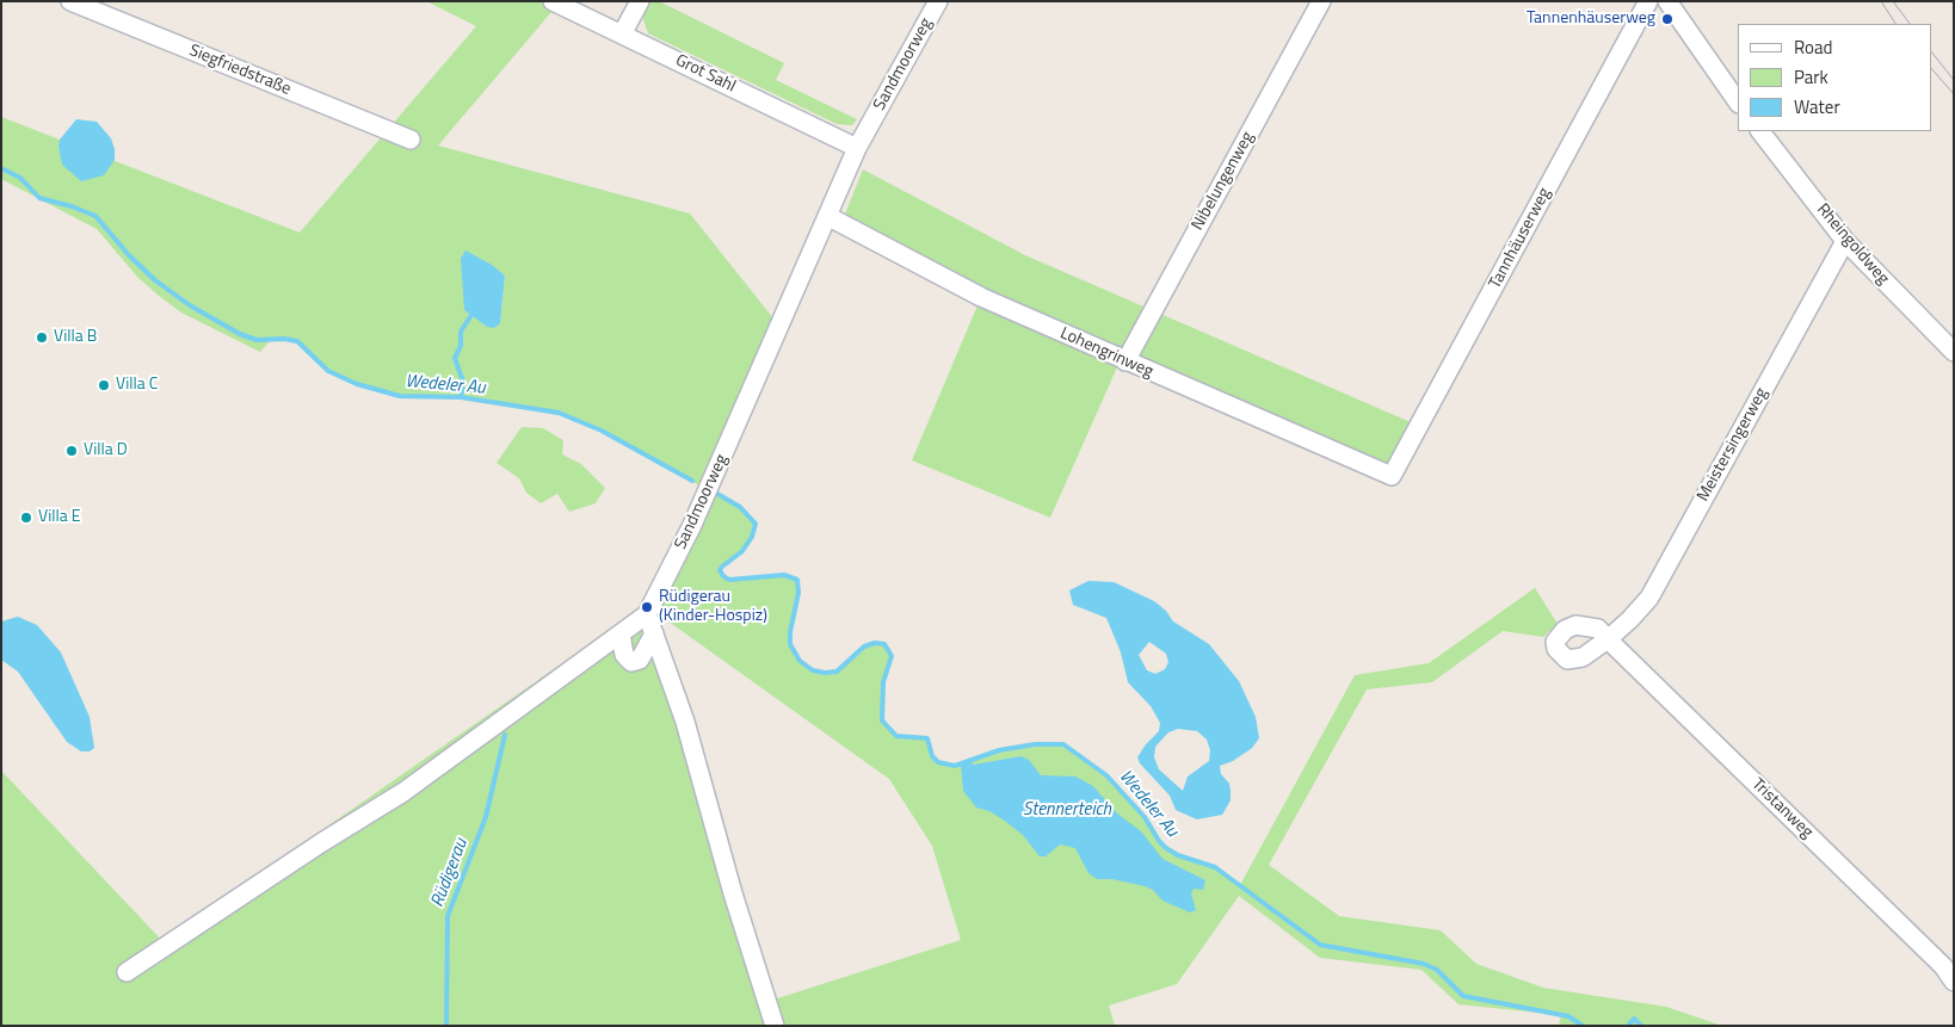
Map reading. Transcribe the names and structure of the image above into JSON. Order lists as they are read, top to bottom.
{
  "streets": {
    "street": [
      "Sandmoorweg",
      "Siegfriedstraße",
      "Grot Sahl",
      "Nibelungenweg",
      "Tannhäuserweg",
      "Rheingoldweg",
      "Lohengrinweg",
      "Meistersingerweg",
      "Tristanweg"
    ]
  },
  "crossings": [
    ["Sandmoorweg", "Grot Sahl"],
    ["Sandmoorweg", "Lohengrinweg"],
    ["Nibelungenweg", "Lohengrinweg"],
    ["Tannhäuserweg", "Lohengrinweg"],
    ["Rheingoldweg", "Meistersingerweg"],
    ["Meistersingerweg", "Tristanweg"]
  ],
  "water": ["Wedeler Au", "Stennerteich", "Rüdigerau"],
  "places": [
    "Tannenhäuserweg",
    "Villa B",
    "Villa C",
    "Villa D",
    "Villa E",
    "Rüdigerau (Kinder-Hospiz)"
  ],
  "legend": ["Road", "Park", "Water"]
}
